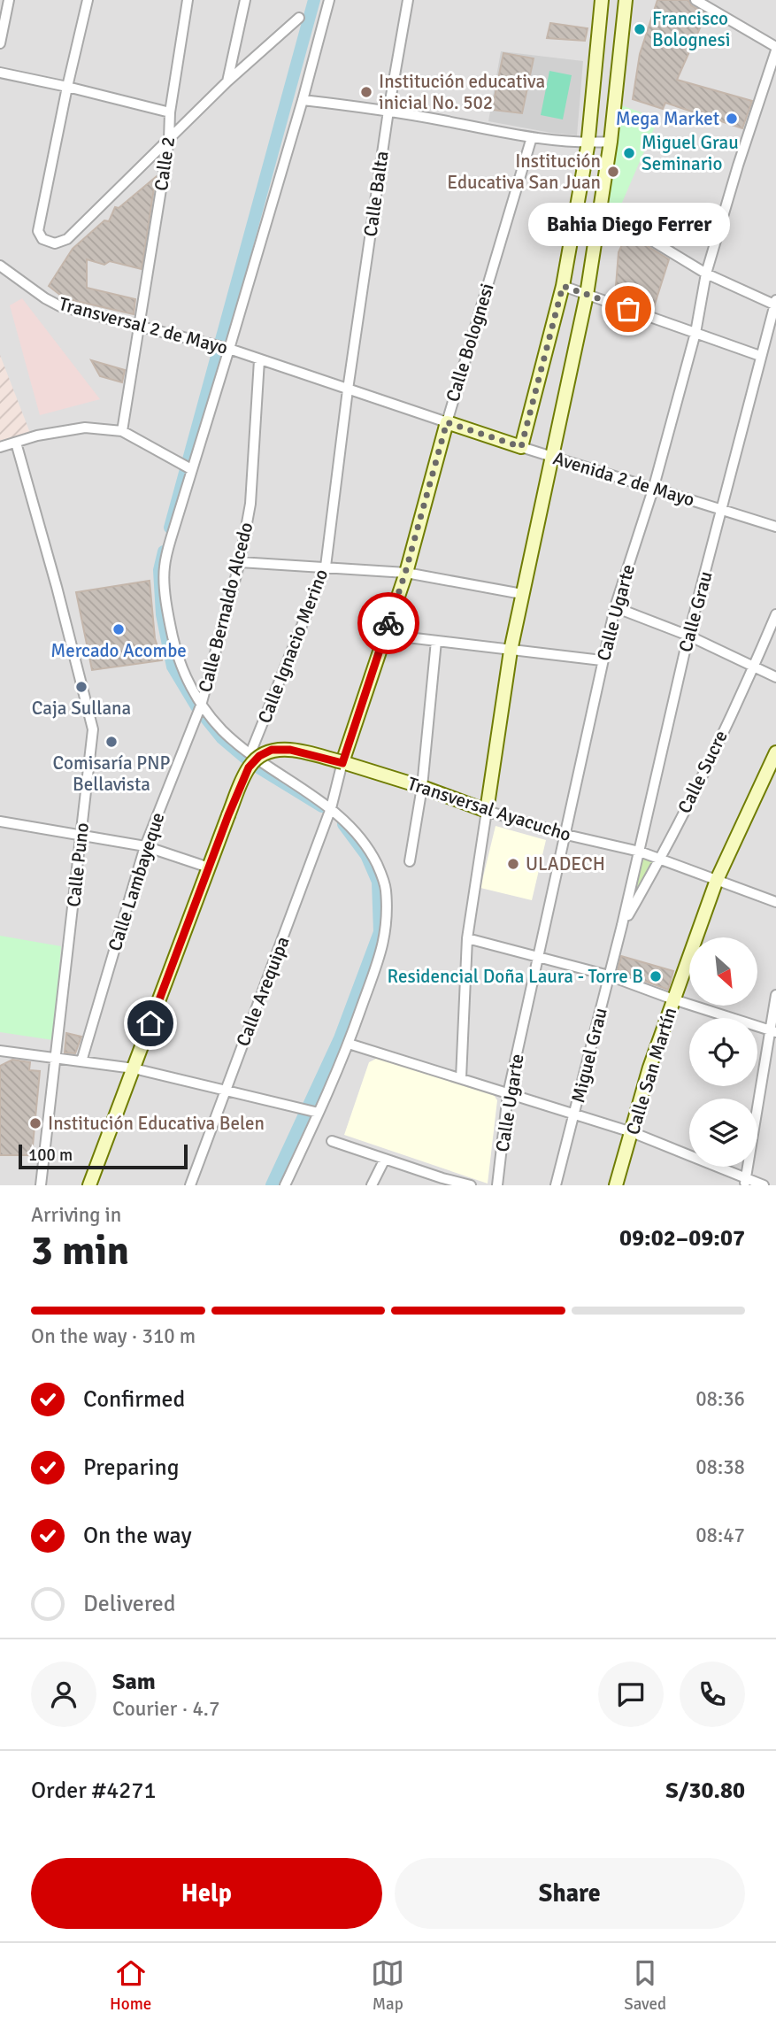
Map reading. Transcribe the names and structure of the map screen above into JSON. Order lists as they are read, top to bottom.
{
  "streets": {
    "main road": [
      "Calle Bolognesi",
      "Avenida 2 de Mayo",
      "Transversal Ayacucho",
      "Calle San Martín"
    ],
    "street": [
      "Calle 2",
      "Calle Balta",
      "Transversal 2 de Mayo",
      "Calle Bernaldo Alcedo",
      "Calle Grau",
      "Calle Ugarte",
      "Calle Ignacio Merino",
      "Calle Sucre",
      "Calle Puno",
      "Calle Lambayeque",
      "Calle Arequipa",
      "Miguel Grau"
    ]
  },
  "crossings": [
    ["Calle 2", "Transversal 2 de Mayo"],
    ["Calle Balta", "Avenida 2 de Mayo"],
    ["Calle Balta", "Calle Ignacio Merino"],
    ["Transversal 2 de Mayo", "Avenida 2 de Mayo"],
    ["Transversal 2 de Mayo", "Calle Bernaldo Alcedo"],
    ["Calle Bolognesi", "Avenida 2 de Mayo"],
    ["Calle Bolognesi", "Transversal Ayacucho"],
    ["Calle Bolognesi", "Calle Arequipa"],
    ["Avenida 2 de Mayo", "Calle Bernaldo Alcedo"],
    ["Avenida 2 de Mayo", "Calle Grau"],
    ["Avenida 2 de Mayo", "Calle Ugarte"],
    ["Avenida 2 de Mayo", "Calle Ignacio Merino"],
    ["Calle Bernaldo Alcedo", "Calle Lambayeque"],
    ["Calle Grau", "Calle Sucre"],
    ["Calle Grau", "Transversal Ayacucho"],
    ["Calle Grau", "Miguel Grau"],
    ["Calle Ugarte", "Transversal Ayacucho"],
    ["Calle Sucre", "Transversal Ayacucho"],
    ["Calle Sucre", "Miguel Grau"],
    ["Transversal Ayacucho", "Calle San Martín"]
  ],
  "places": [
    "Francisco Bolognesi",
    "Institución educativa inicial No. 502",
    "Mega Market",
    "Miguel Grau Seminario",
    "Institución Educativa San Juan",
    "Bahia Diego Ferrer",
    "Mercado Acombe",
    "Caja Sullana",
    "Comisaría PNP Bellavista",
    "ULADECH",
    "Residencial Doña Laura - Torre B",
    "Institución Educativa Belen"
  ],
  "scale_bar": "100 m",
  "north": "bottom right",
  "page": {
    "bubble": "Bahia Diego Ferrer",
    "scale": "100 m",
    "heading": ["3 min", "Arriving in", "09:02–09:07"],
    "panel": [
      "Sam",
      "Courier · 4.7",
      "Order #4271",
      "S/30.80"
    ],
    "bar": "On the way · 310 m",
    "list": [
      ["Confirmed", "08:36"],
      ["Preparing", "08:38"],
      ["On the way", "08:47"],
      "Delivered"
    ],
    "buttons": ["Help", "Share"],
    "tabs": ["Home", "Map", "Saved"]
  }
}
